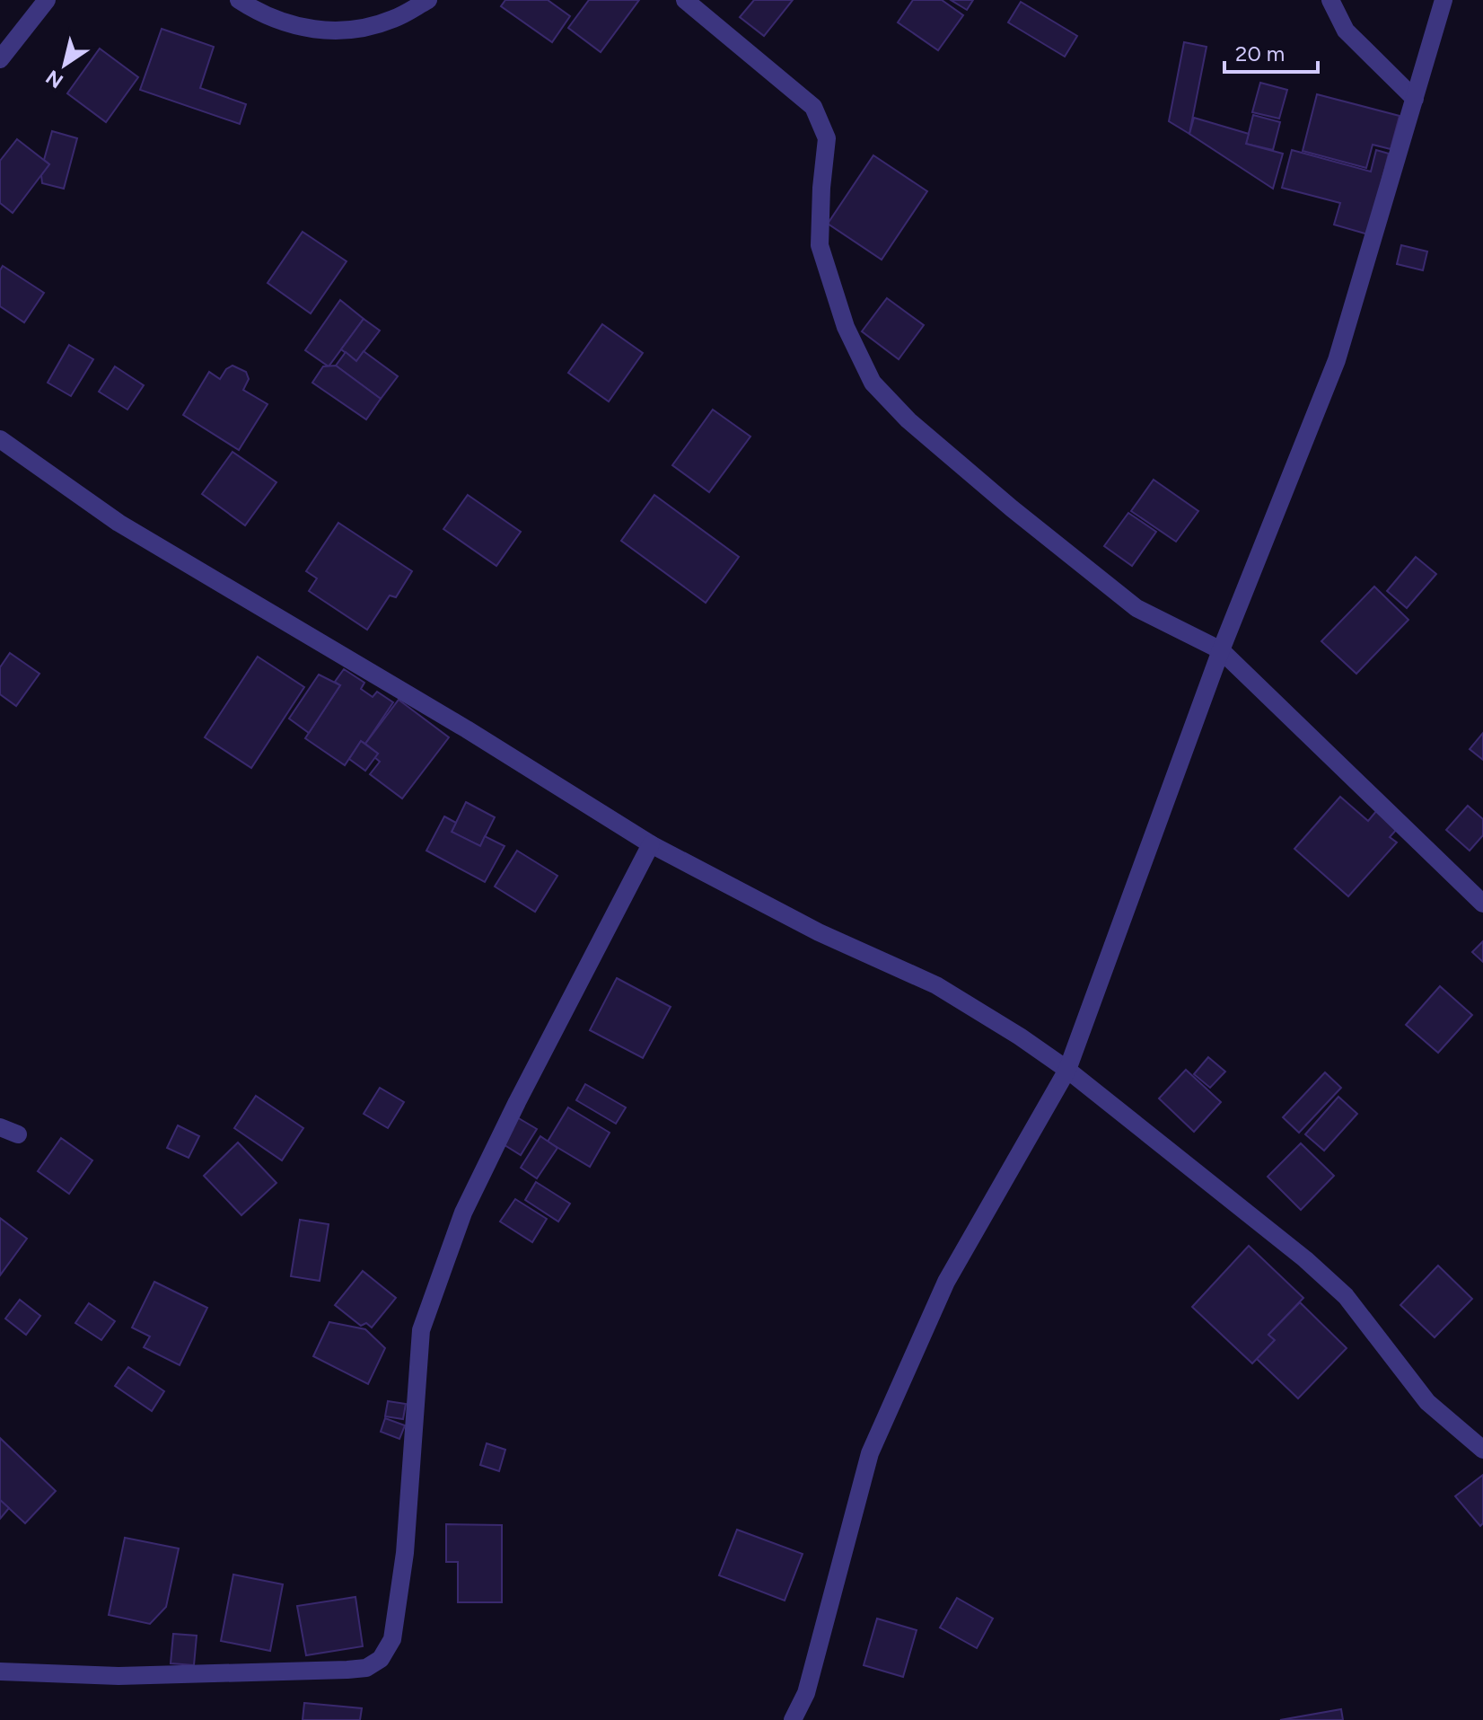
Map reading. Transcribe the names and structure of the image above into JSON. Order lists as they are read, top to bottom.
{
  "scale_bar": "20 m",
  "north": "bottom left"
}
